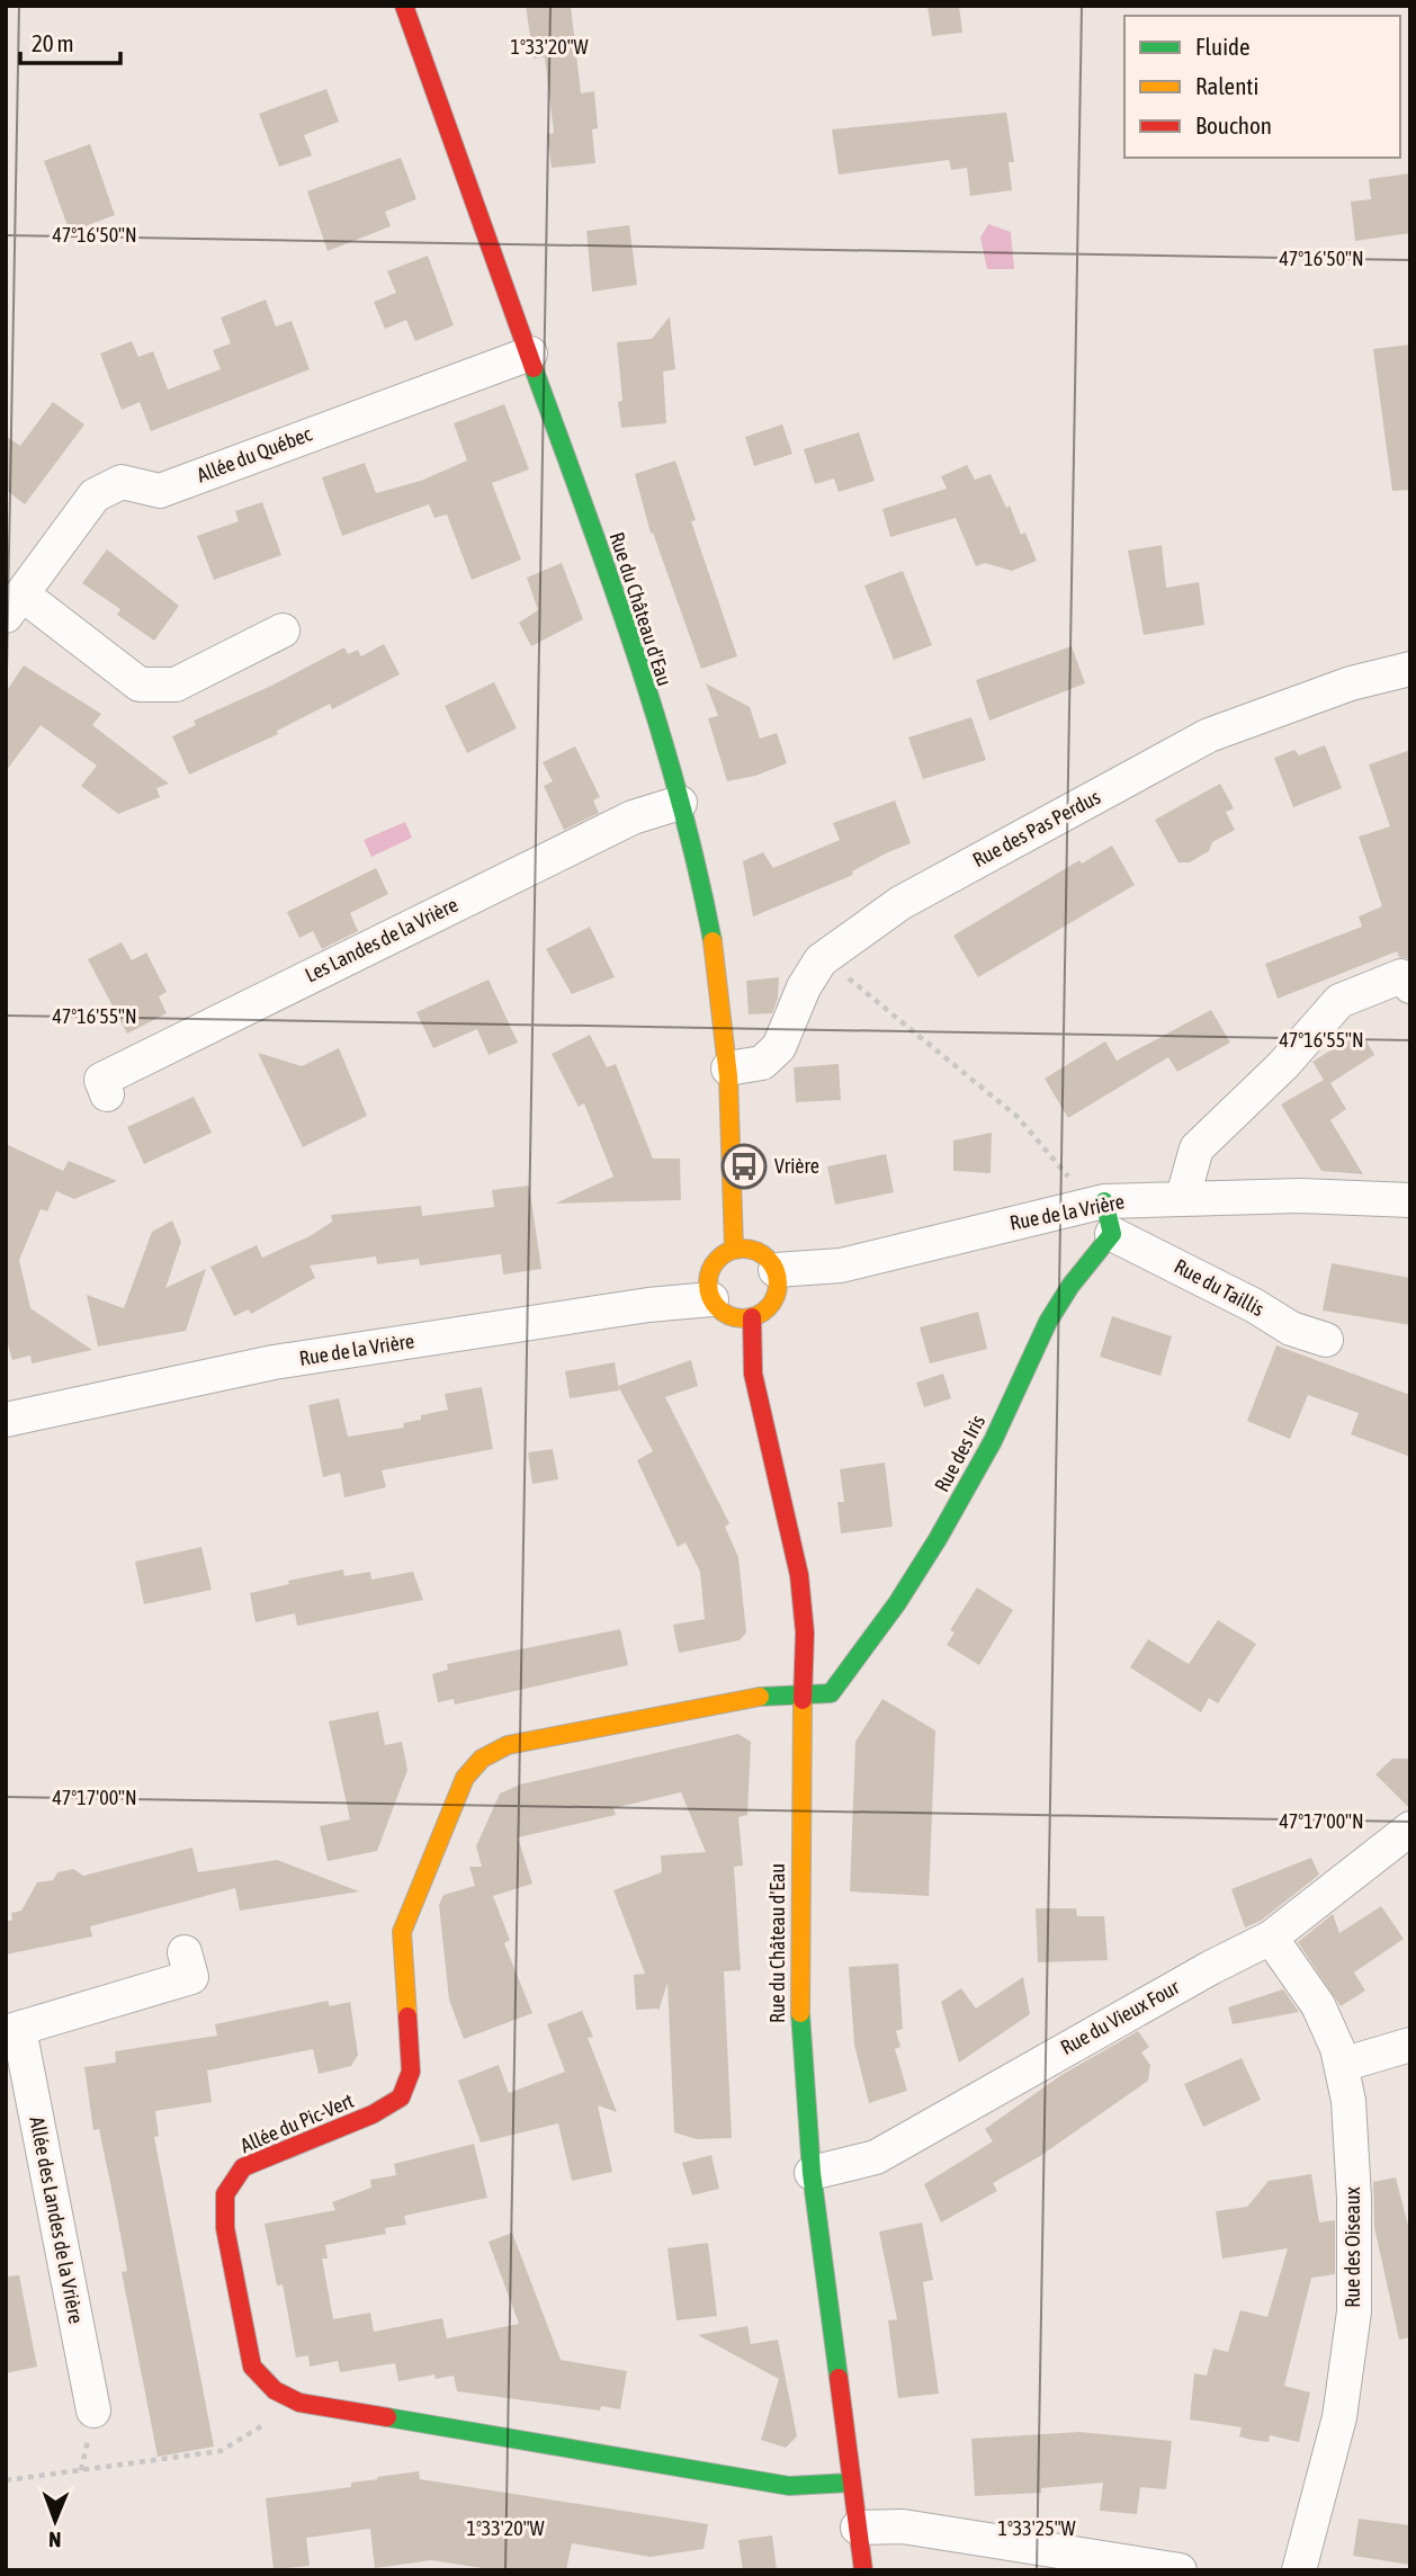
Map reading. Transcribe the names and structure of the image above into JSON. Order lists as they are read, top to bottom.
{
  "streets": {
    "street": [
      "Allée du Québec",
      "Rue du Château d'Eau",
      "Rue des Pas Perdus",
      "Les Landes de la Vrière",
      "Rue de la Vrière",
      "Rue du Taillis",
      "Rue des Iris",
      "Rue du Vieux Four",
      "Allée du Pic-Vert",
      "Allée des Landes de la Vrière",
      "Rue des Oiseaux"
    ]
  },
  "crossings": [
    ["Allée du Québec", "Rue du Château d'Eau"],
    ["Rue du Château d'Eau", "Rue des Pas Perdus"],
    ["Rue du Château d'Eau", "Les Landes de la Vrière"],
    ["Rue du Château d'Eau", "Rue de la Vrière"],
    ["Rue du Château d'Eau", "Rue des Iris"],
    ["Rue du Château d'Eau", "Rue du Vieux Four"],
    ["Rue du Château d'Eau", "Allée du Pic-Vert"],
    ["Rue de la Vrière", "Rue du Taillis"],
    ["Rue de la Vrière", "Rue des Iris"],
    ["Rue du Taillis", "Rue des Iris"],
    ["Rue des Iris", "Allée du Pic-Vert"],
    ["Rue du Vieux Four", "Rue des Oiseaux"]
  ],
  "places": {
    "bus stop": ["Vrière"]
  },
  "legend": ["Fluide", "Ralenti", "Bouchon"],
  "scale_bar": "20 m",
  "north": "bottom",
  "coordinates": [
    "1°33'20\"W",
    "47°16'50\"N",
    "47°16'55\"N",
    "47°17'00\"N",
    "1°33'25\"W"
  ]
}
